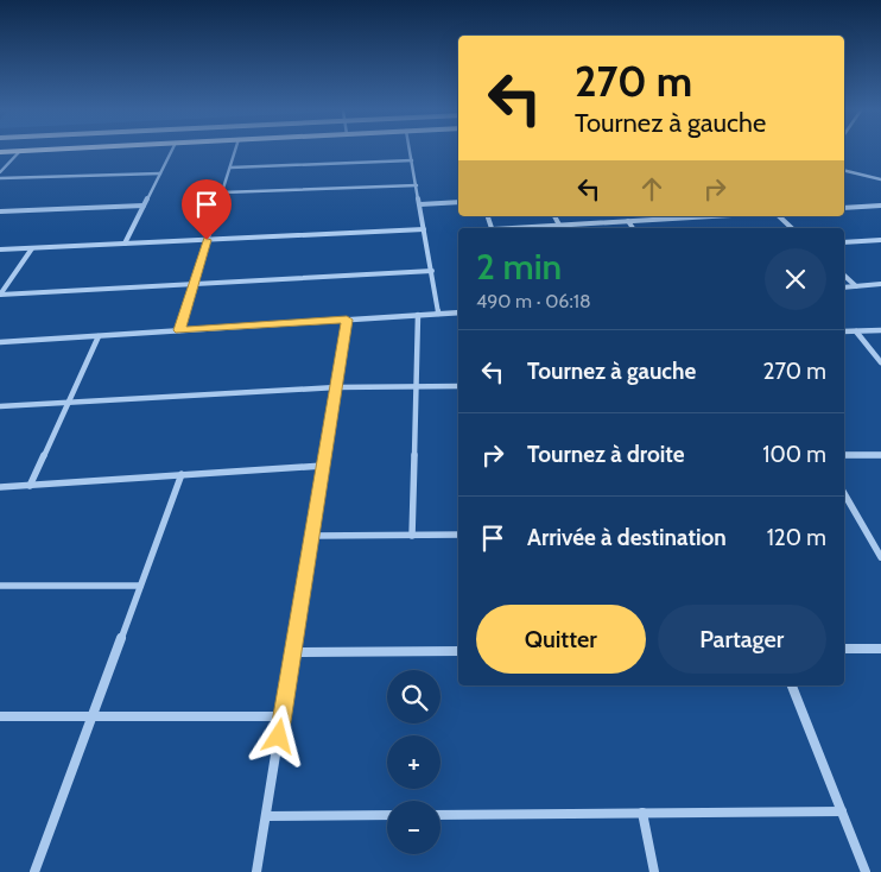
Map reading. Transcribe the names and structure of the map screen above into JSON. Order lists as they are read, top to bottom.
{
  "page": {
    "turn": ["270 m", "Tournez à gauche"],
    "heading": ["2 min", "490 m · 06:18"],
    "list": [
      {
        "name": "Tournez à gauche",
        "value": "270 m"
      },
      {
        "name": "Tournez à droite",
        "value": "100 m"
      },
      {
        "name": "Arrivée à destination",
        "value": "120 m"
      }
    ],
    "buttons": ["Quitter", "Partager"],
    "map_buttons": ["+", "−"]
  }
}
